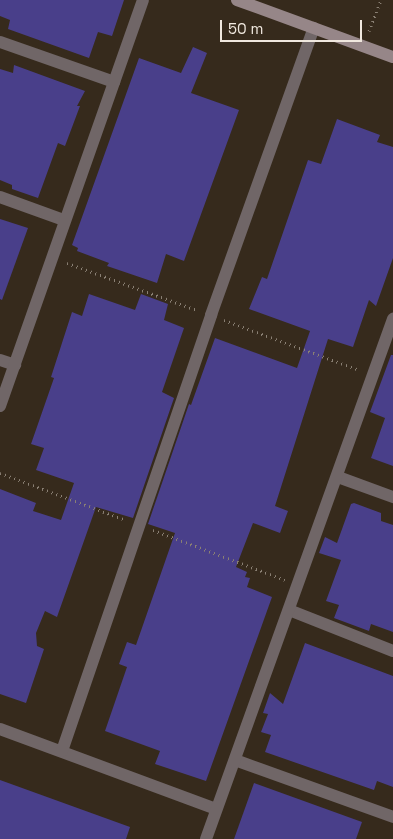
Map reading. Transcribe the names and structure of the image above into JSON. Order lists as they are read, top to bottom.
{
  "scale_bar": "50 m"
}
